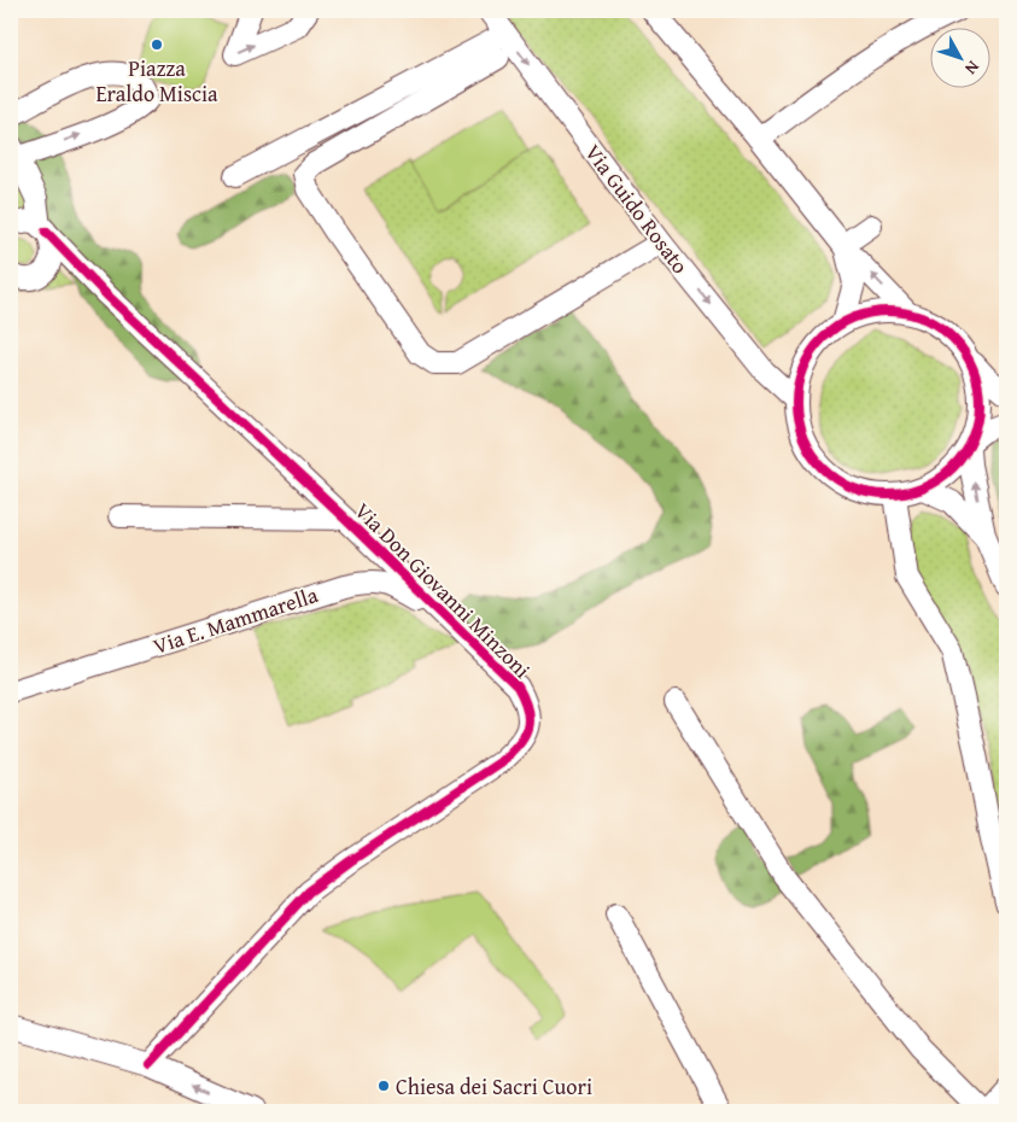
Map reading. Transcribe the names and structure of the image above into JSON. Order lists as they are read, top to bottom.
{
  "streets": {
    "street": ["Via Guido Rosato", "Via Don Giovanni Minzoni", "Via E. Mammarella"]
  },
  "crossings": [
    ["Via Don Giovanni Minzoni", "Via E. Mammarella"]
  ],
  "places": ["Piazza Eraldo Miscia", "Chiesa dei Sacri Cuori"],
  "north": "bottom right"
}
